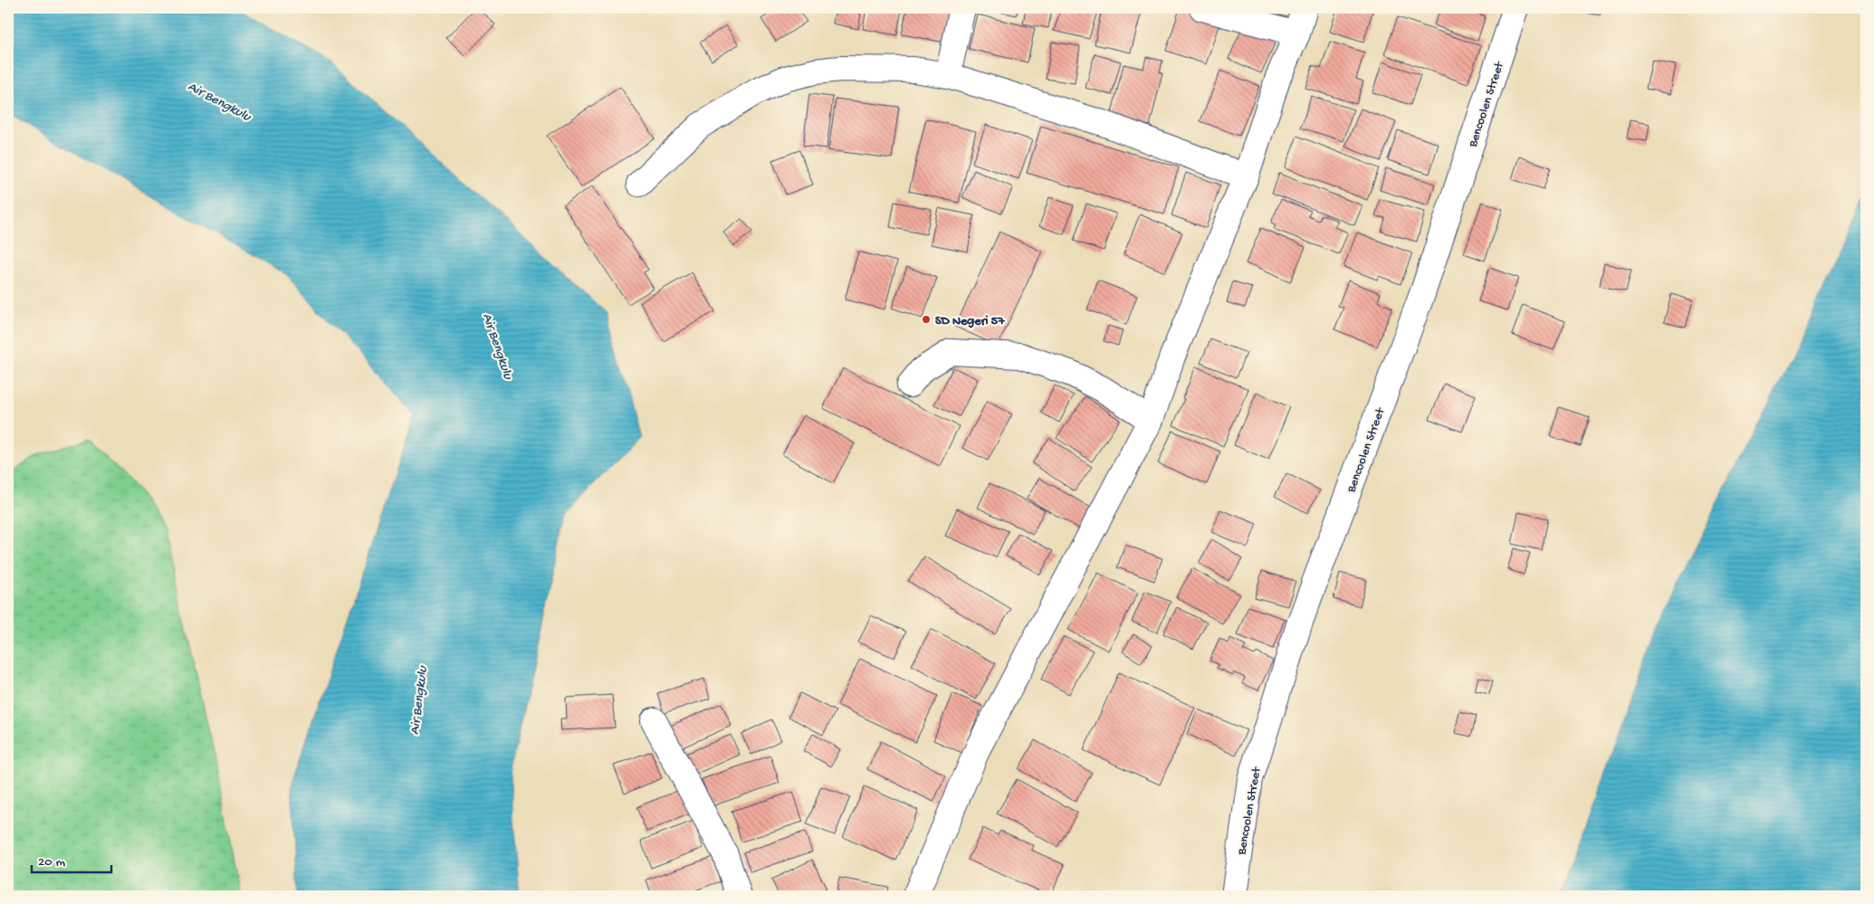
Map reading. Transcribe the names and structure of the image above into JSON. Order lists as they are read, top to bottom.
{
  "streets": {
    "street": ["Bencoolen Street"]
  },
  "water": ["Air Bengkulu"],
  "places": ["SD Negeri 57"],
  "scale_bar": "20 m"
}
